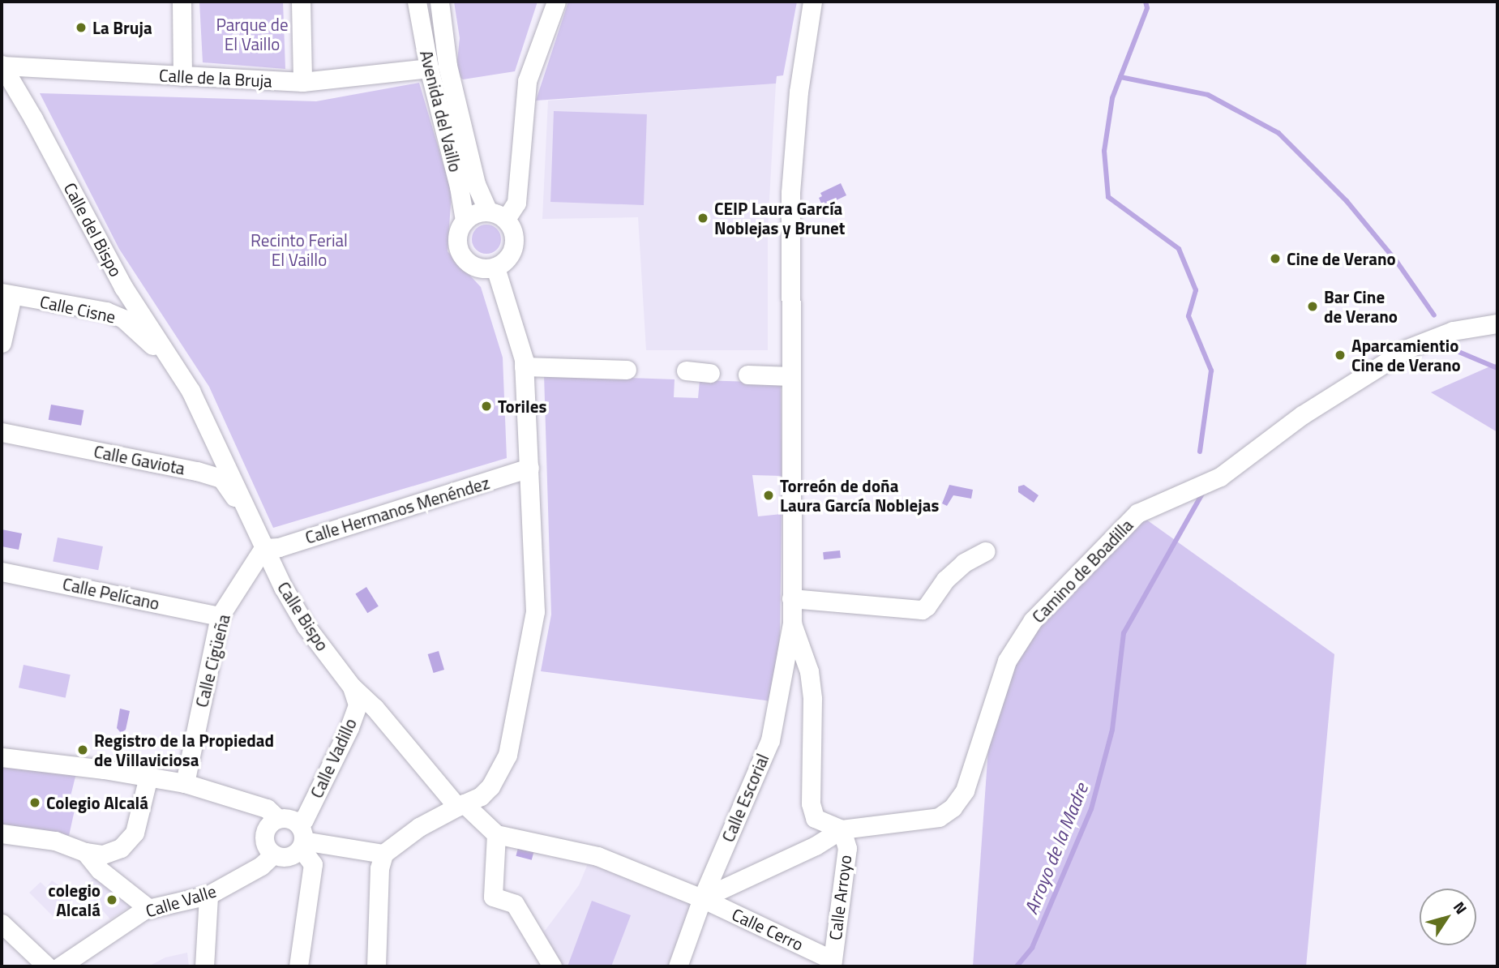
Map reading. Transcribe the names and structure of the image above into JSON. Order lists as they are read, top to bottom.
{
  "streets": {
    "street": [
      "Calle de la Bruja",
      "Avenida del Vaillo",
      "Calle del Bispo",
      "Calle Cisne",
      "Calle Gaviota",
      "Calle Hermanos Menéndez",
      "Camino de Boadilla",
      "Calle Pelícano",
      "Calle Bispo",
      "Calle Cigüeña",
      "Calle Vadillo",
      "Calle Escorial",
      "Calle Arroyo",
      "Calle Valle",
      "Calle Cerro"
    ]
  },
  "crossings": [
    ["Calle de la Bruja", "Avenida del Vaillo"],
    ["Calle de la Bruja", "Calle del Bispo"],
    ["Calle del Bispo", "Calle Cisne"],
    ["Calle del Bispo", "Calle Bispo"],
    ["Calle Cisne", "Calle Bispo"],
    ["Calle Gaviota", "Calle Bispo"],
    ["Calle Hermanos Menéndez", "Calle Bispo"],
    ["Calle Hermanos Menéndez", "Calle Cigüeña"],
    ["Camino de Boadilla", "Calle Arroyo"],
    ["Calle Pelícano", "Calle Cigüeña"],
    ["Calle Bispo", "Calle Cigüeña"],
    ["Calle Bispo", "Calle Vadillo"],
    ["Calle Bispo", "Calle Cerro"],
    ["Calle Vadillo", "Calle Valle"],
    ["Calle Escorial", "Calle Cerro"],
    ["Calle Arroyo", "Calle Cerro"]
  ],
  "water": ["Arroyo de la Madre"],
  "parks": ["Parque de El Vaillo", "Recinto Ferial El Vaillo"],
  "places": [
    "La Bruja",
    "CEIP Laura García Noblejas y Brunet",
    "Cine de Verano",
    "Bar Cine de Verano",
    "Aparcamientio Cine de Verano",
    "Toriles",
    "Torreón de doña Laura García Noblejas",
    "Registro de la Propiedad de Villaviciosa",
    "Colegio Alcalá",
    "colegio Alcalá"
  ],
  "north": "top right"
}
